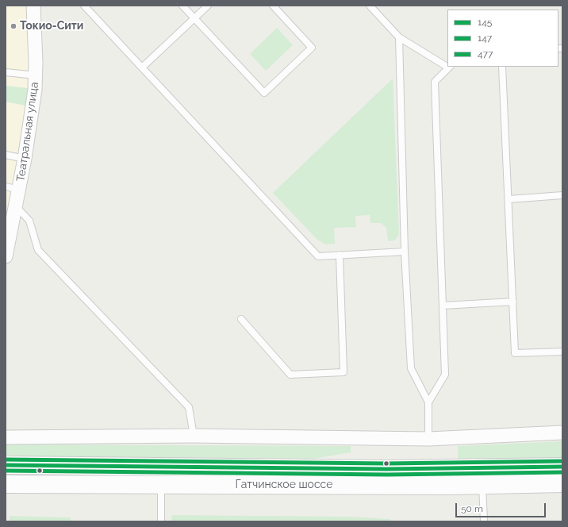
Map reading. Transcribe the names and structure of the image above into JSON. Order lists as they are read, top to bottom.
{
  "streets": {
    "main road": ["Гатчинское шоссе"],
    "street": ["Театральная улица"]
  },
  "places": ["Токио-Сити"],
  "lines": ["transit line 477", "transit line 145", "transit line 147"],
  "legend": ["145", "147", "477"],
  "scale_bar": "50 m"
}
